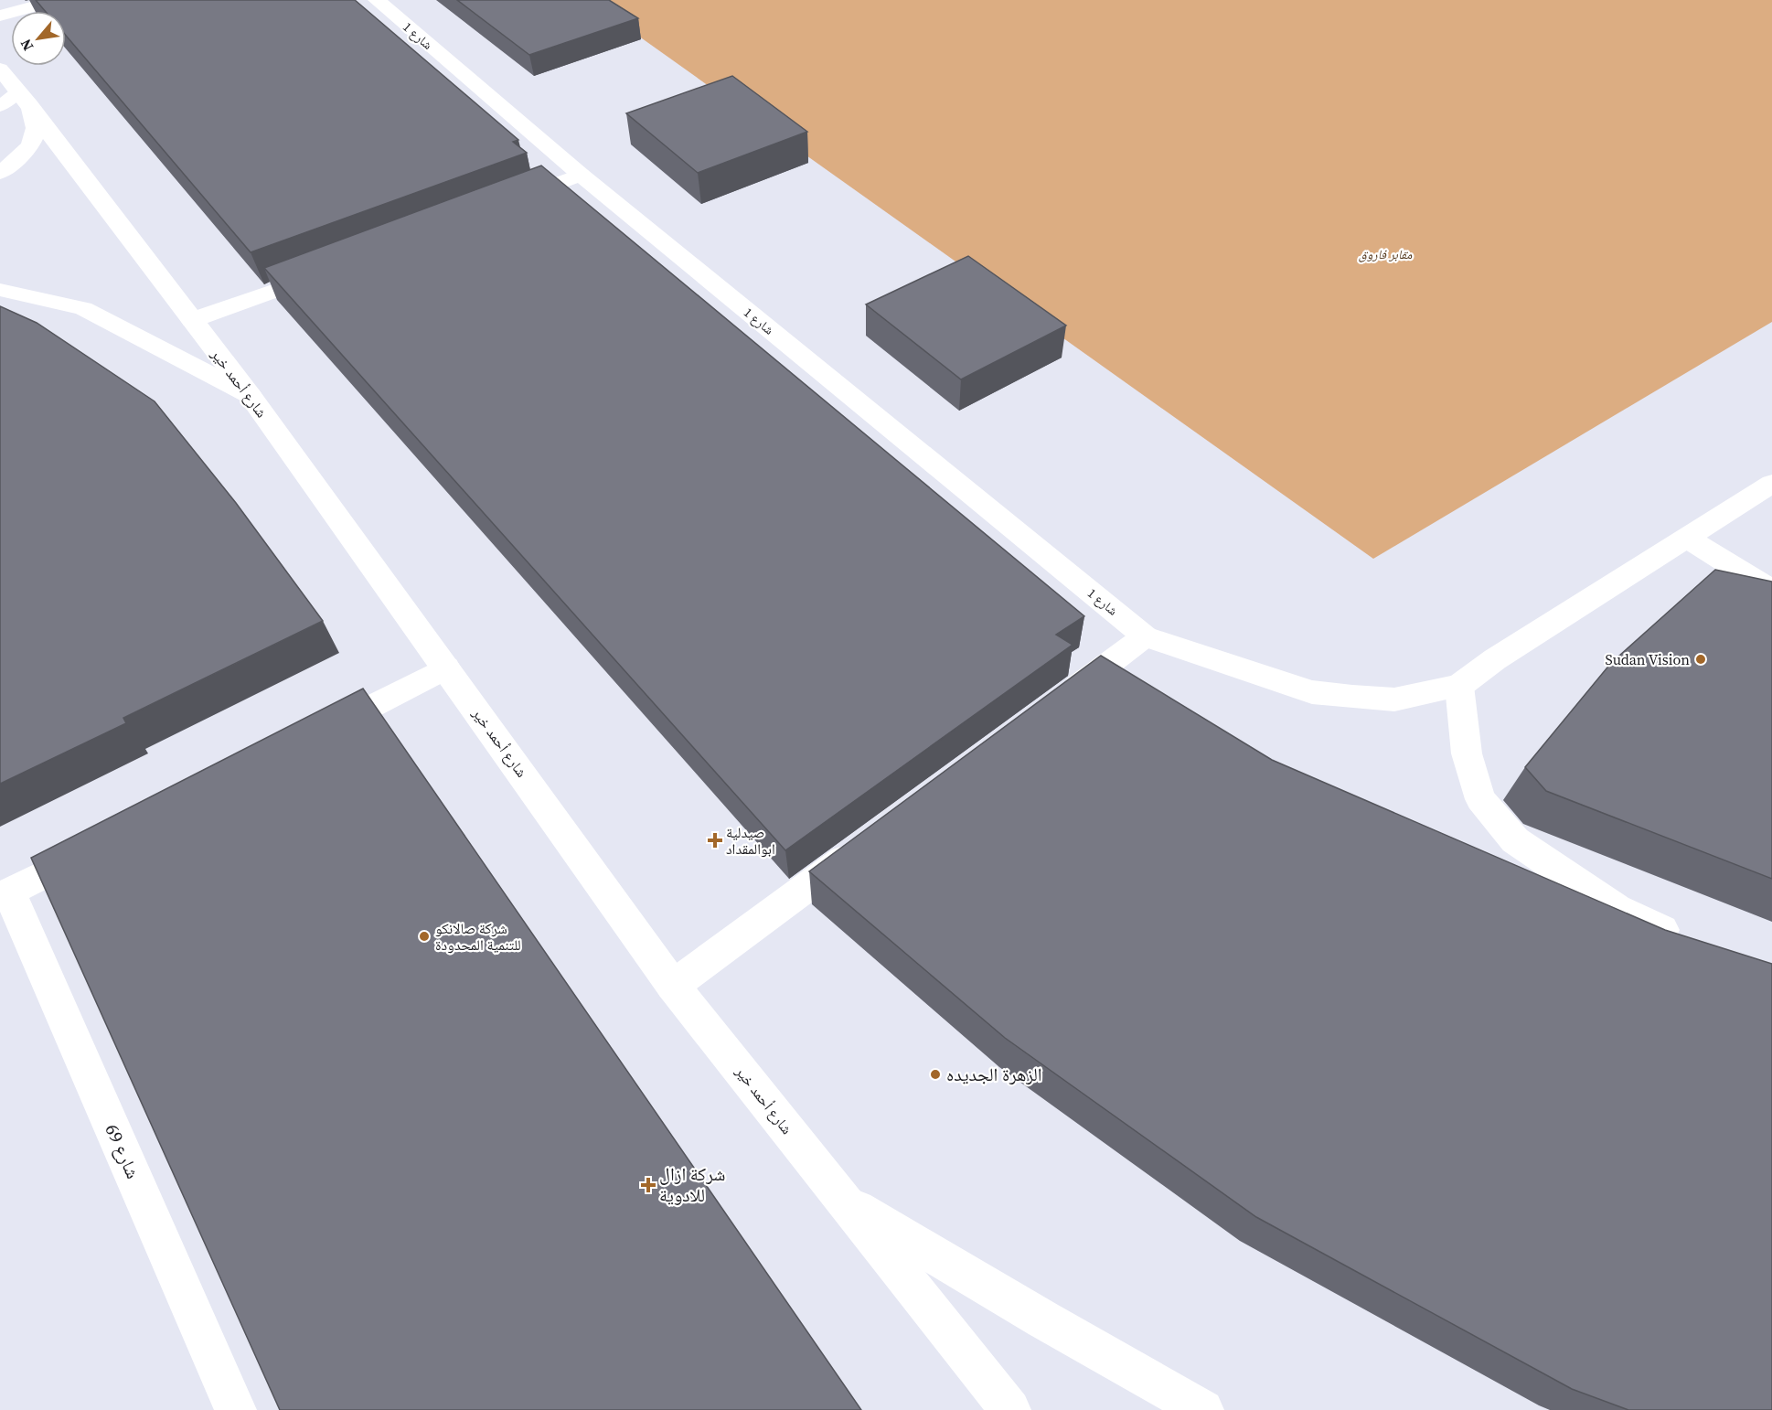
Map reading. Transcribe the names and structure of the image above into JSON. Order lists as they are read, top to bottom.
{
  "streets": {
    "street": ["شارع 1", "شارع أحمد خير", "شارع 69"]
  },
  "parks": ["مقابر فاروق"],
  "places": {
    "other": ["Sudan Vision", "شركة صالانكو للتنمية المحدودة", "الزهرة الجديده"],
    "health": ["صيدلية ابوالمقداد", "شركة ازال للادوية"]
  },
  "north": "bottom left"
}
